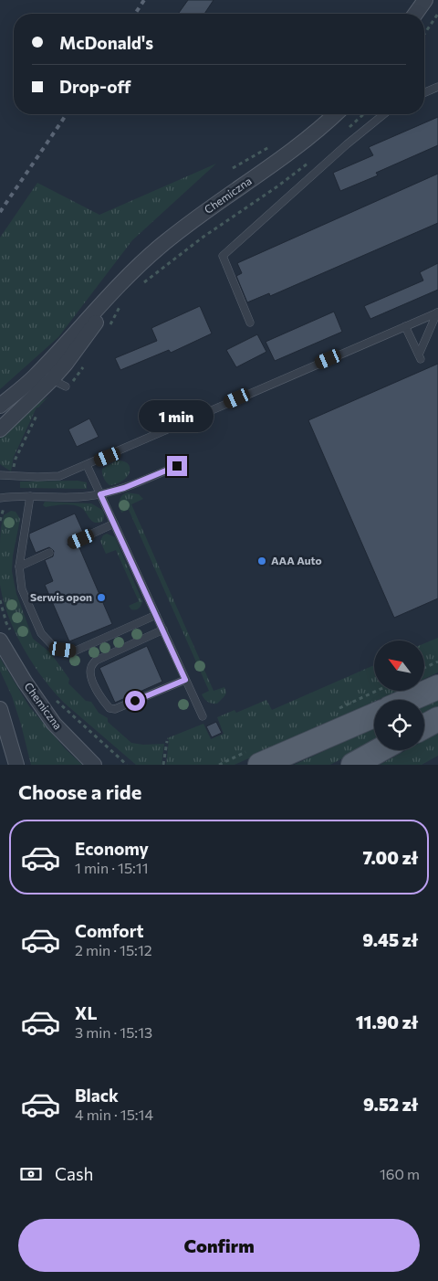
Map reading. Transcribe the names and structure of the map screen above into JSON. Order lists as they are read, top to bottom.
{
  "streets": {
    "street": ["Chemiczna"]
  },
  "places": ["AAA Auto", "Serwis opon"],
  "north": "top left",
  "page": {
    "banner": ["McDonald's", "Drop-off"],
    "bubble": "1 min",
    "heading": "Choose a ride",
    "list": [
      {
        "name": "Economy",
        "note": "1 min · 15:11",
        "value": "7.00 zł"
      },
      {
        "name": "Comfort",
        "note": "2 min · 15:12",
        "value": "9.45 zł"
      },
      {
        "name": "XL",
        "note": "3 min · 15:13",
        "value": "11.90 zł"
      },
      {
        "name": "Black",
        "note": "4 min · 15:14",
        "value": "9.52 zł"
      }
    ],
    "pay": ["Cash", "160 m"],
    "buttons": "Confirm"
  }
}
